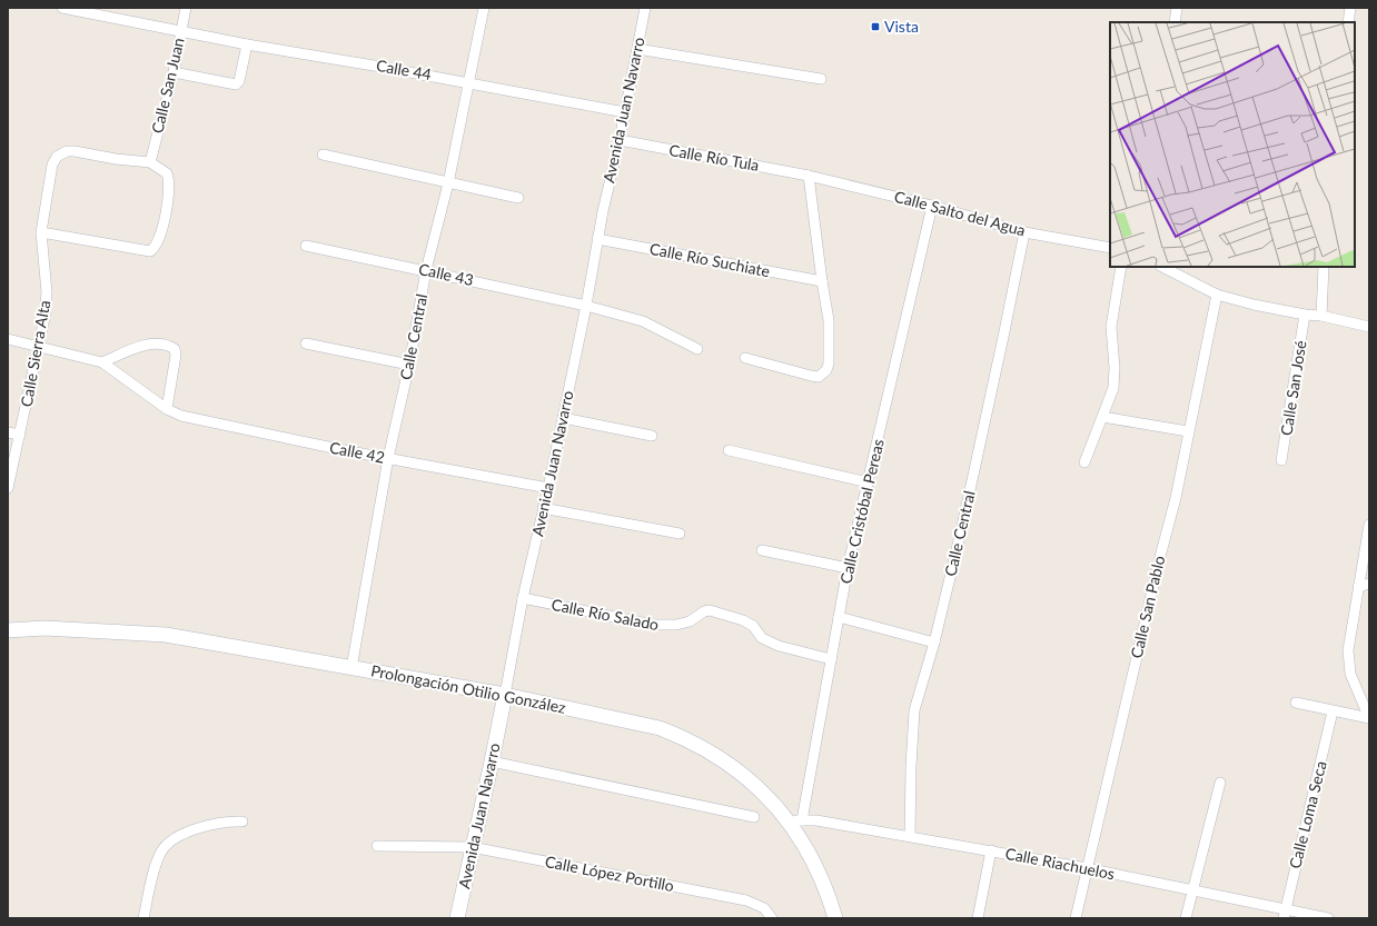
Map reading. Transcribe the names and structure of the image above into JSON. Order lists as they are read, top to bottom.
{
  "streets": {
    "main road": ["Avenida Juan Navarro", "Prolongación Otilio González"],
    "street": [
      "Calle 44",
      "Calle San Juan",
      "Calle Río Tula",
      "Calle Salto del Agua",
      "Calle Río Suchiate",
      "Calle 43",
      "Calle Central",
      "Calle Sierra Alta",
      "Calle San José",
      "Calle 42",
      "Calle Cristóbal Pereas",
      "Calle San Pablo",
      "Calle Río Salado",
      "Calle Loma Seca",
      "Calle Riachuelos",
      "Calle López Portillo"
    ]
  },
  "crossings": [
    ["Calle 44", "Calle San Juan"],
    ["Calle 44", "Avenida Juan Navarro"],
    ["Calle 44", "Calle Central"],
    ["Calle San Juan", "Calle Sierra Alta"],
    ["Avenida Juan Navarro", "Calle Río Tula"],
    ["Avenida Juan Navarro", "Calle Río Suchiate"],
    ["Avenida Juan Navarro", "Calle 43"],
    ["Avenida Juan Navarro", "Calle 42"],
    ["Avenida Juan Navarro", "Calle Río Salado"],
    ["Avenida Juan Navarro", "Prolongación Otilio González"],
    ["Avenida Juan Navarro", "Calle López Portillo"],
    ["Calle Río Tula", "Calle Salto del Agua"],
    ["Calle Salto del Agua", "Calle Central"],
    ["Calle Salto del Agua", "Calle Cristóbal Pereas"],
    ["Calle 43", "Calle Central"],
    ["Calle Central", "Calle 42"],
    ["Calle Central", "Prolongación Otilio González"],
    ["Calle Central", "Calle Riachuelos"],
    ["Calle Cristóbal Pereas", "Calle Río Salado"],
    ["Calle Cristóbal Pereas", "Prolongación Otilio González"],
    ["Calle Cristóbal Pereas", "Calle Riachuelos"],
    ["Calle San Pablo", "Calle Riachuelos"],
    ["Prolongación Otilio González", "Calle Riachuelos"],
    ["Calle Loma Seca", "Calle Riachuelos"]
  ],
  "places": {
    "transit": ["Vista"]
  }
}
